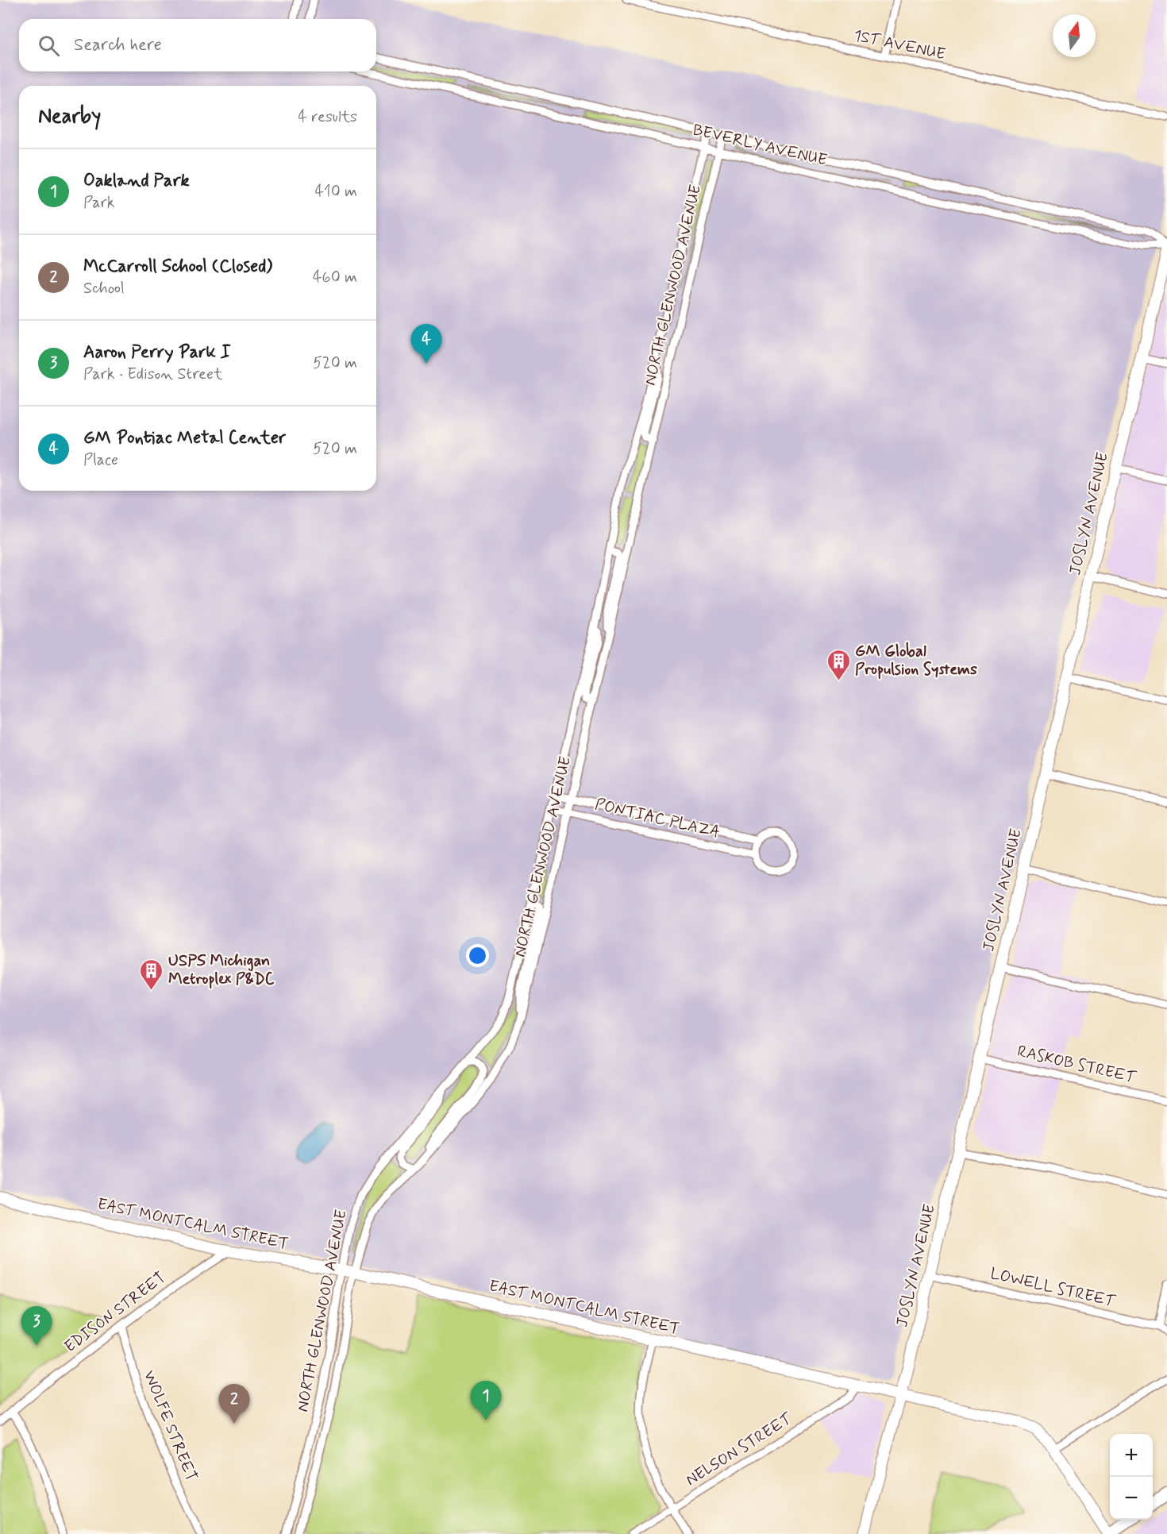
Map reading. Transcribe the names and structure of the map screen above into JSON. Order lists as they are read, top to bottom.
{
  "streets": {
    "main road": ["JOSLYN AVENUE", "EAST MONTCALM STREET"],
    "street": [
      "1ST AVENUE",
      "BEVERLY AVENUE",
      "NORTH GLENWOOD AVENUE",
      "PONTIAC PLAZA",
      "RASKOB STREET",
      "LOWELL STREET",
      "EDISON STREET",
      "WOLFE STREET",
      "NELSON STREET"
    ]
  },
  "crossings": [
    ["BEVERLY AVENUE", "NORTH GLENWOOD AVENUE"],
    ["NORTH GLENWOOD AVENUE", "PONTIAC PLAZA"],
    ["NORTH GLENWOOD AVENUE", "EAST MONTCALM STREET"],
    ["JOSLYN AVENUE", "RASKOB STREET"],
    ["JOSLYN AVENUE", "EAST MONTCALM STREET"],
    ["JOSLYN AVENUE", "LOWELL STREET"],
    ["EAST MONTCALM STREET", "EDISON STREET"],
    ["EAST MONTCALM STREET", "NELSON STREET"],
    ["EDISON STREET", "WOLFE STREET"]
  ],
  "places": {
    "building": ["GM Global Propulsion Systems", "USPS Michigan Metroplex P&DC"]
  },
  "north": "top",
  "page": {
    "search": "Search here",
    "heading": ["Nearby", "4 results"],
    "list": [
      {
        "mark": "1",
        "name": "Oakland Park",
        "note": "Park",
        "value": "410 m"
      },
      {
        "mark": "2",
        "name": "McCarroll School (Closed)",
        "note": "School",
        "value": "460 m"
      },
      {
        "mark": "3",
        "name": "Aaron Perry Park I",
        "note": "Park · Edison Street",
        "value": "520 m"
      },
      {
        "mark": "4",
        "name": "GM Pontiac Metal Center",
        "note": "Place",
        "value": "520 m"
      }
    ],
    "pins": [
      "4",
      "3",
      "1",
      "2"
    ],
    "map_buttons": ["+", "−"]
  }
}
